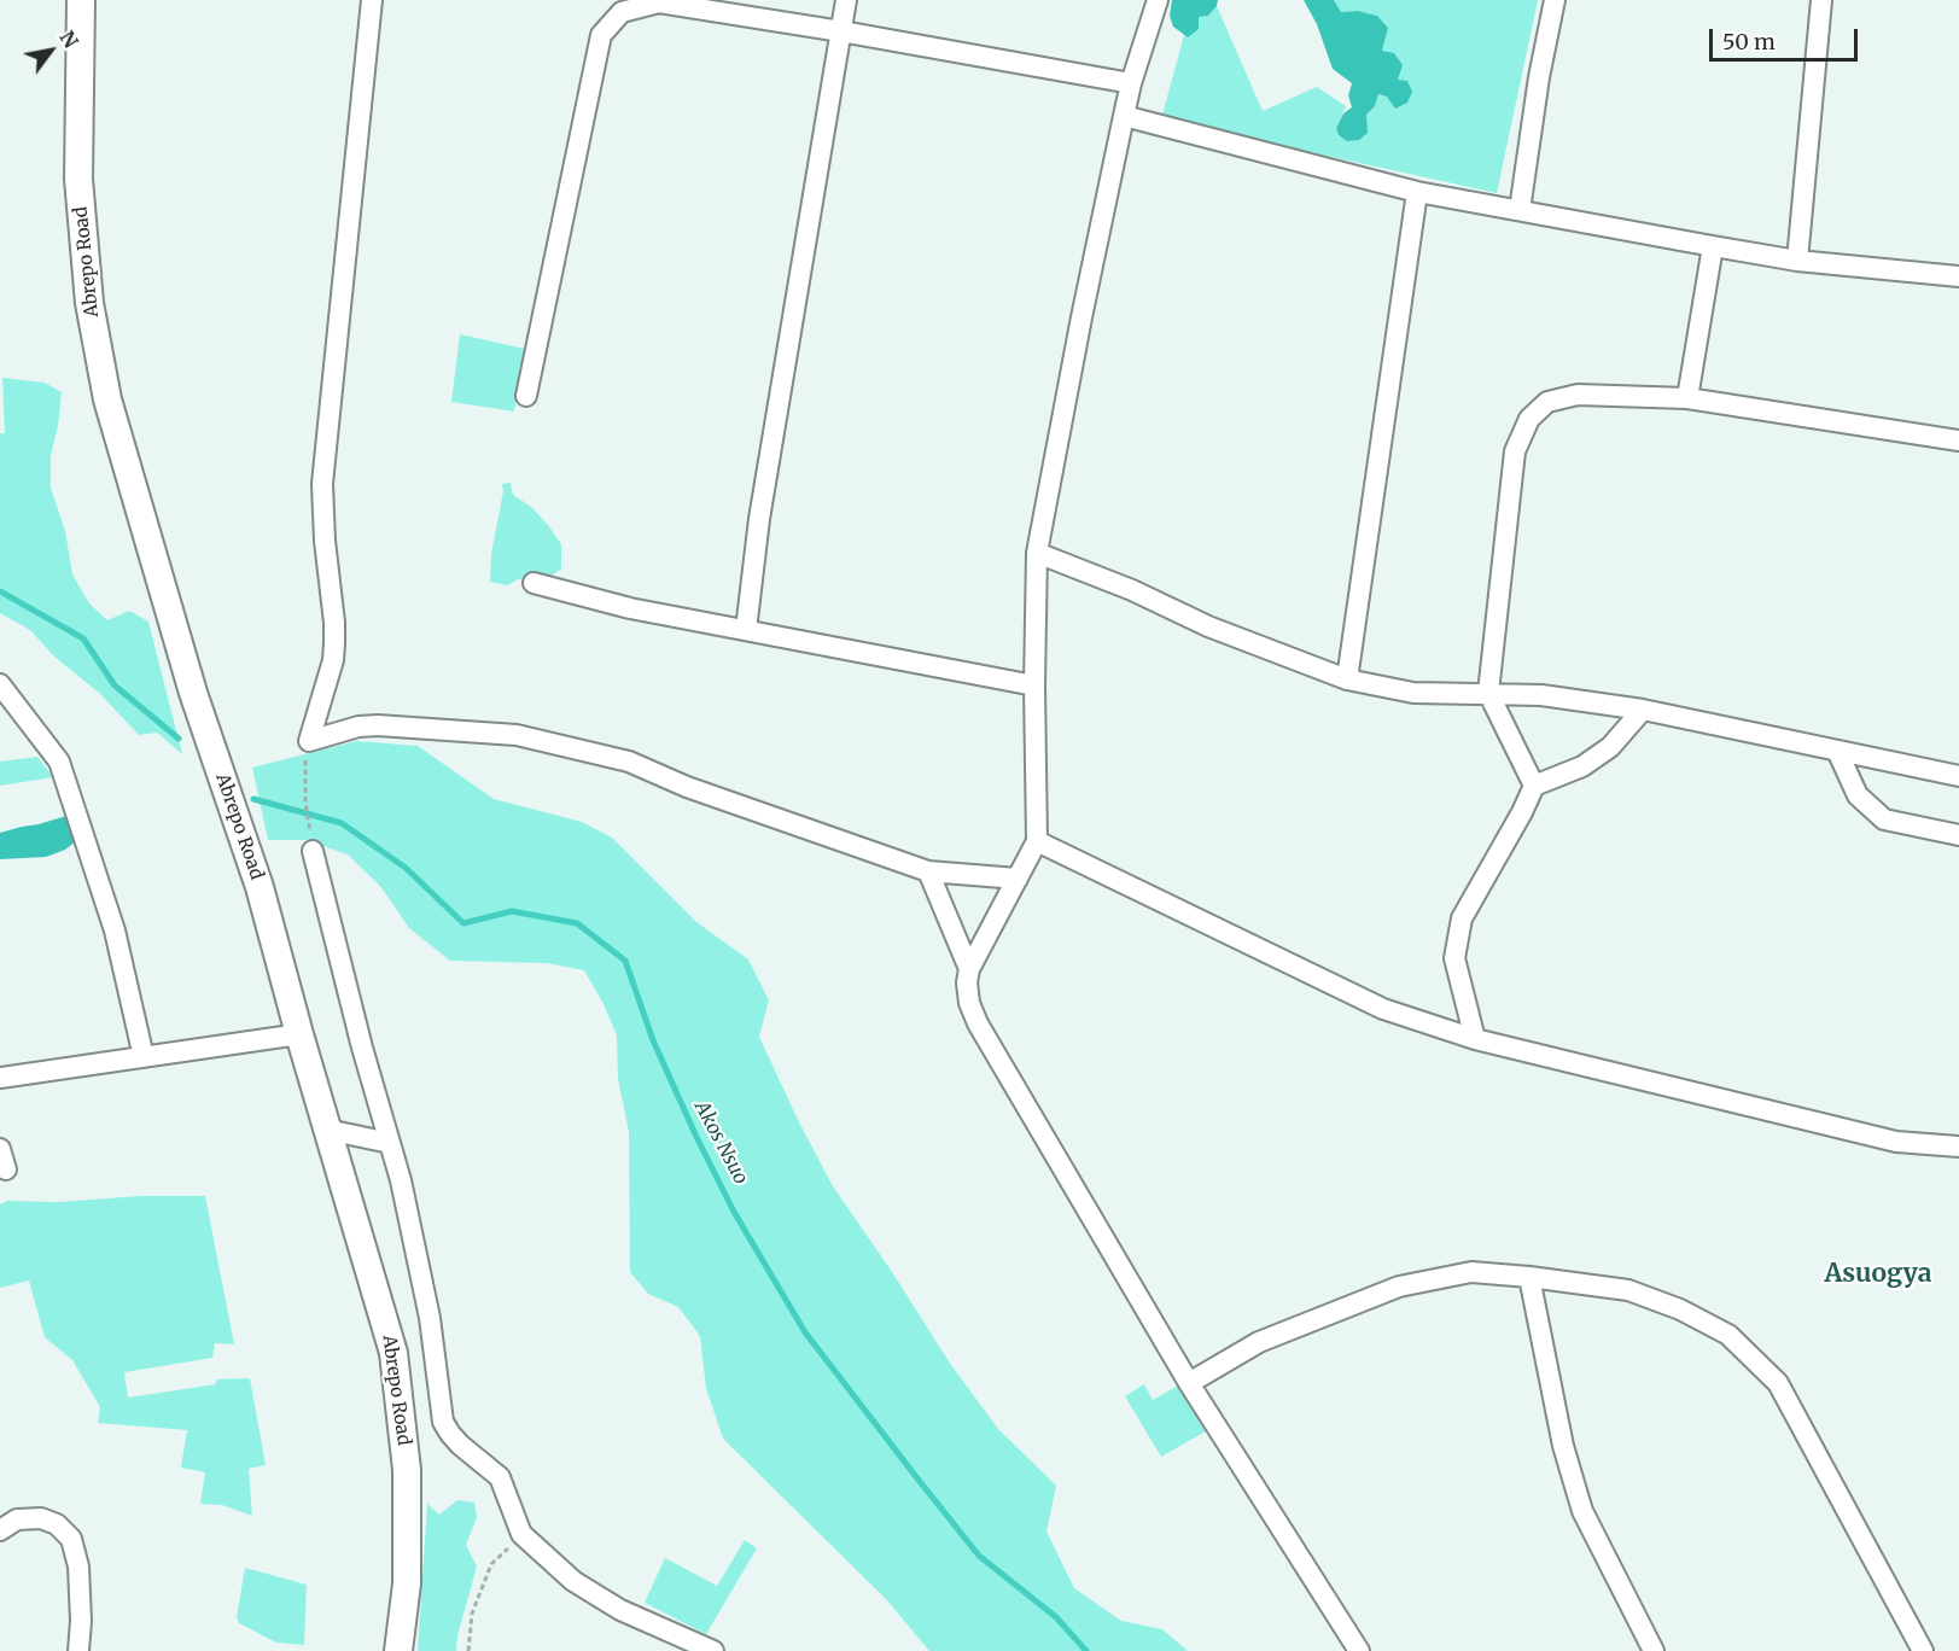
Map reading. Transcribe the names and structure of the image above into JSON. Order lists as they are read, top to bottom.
{
  "streets": {
    "main road": ["Abrepo Road"]
  },
  "districts": ["Asuogya"],
  "water": ["Akos Nsuo"],
  "scale_bar": "50 m",
  "north": "top right"
}
